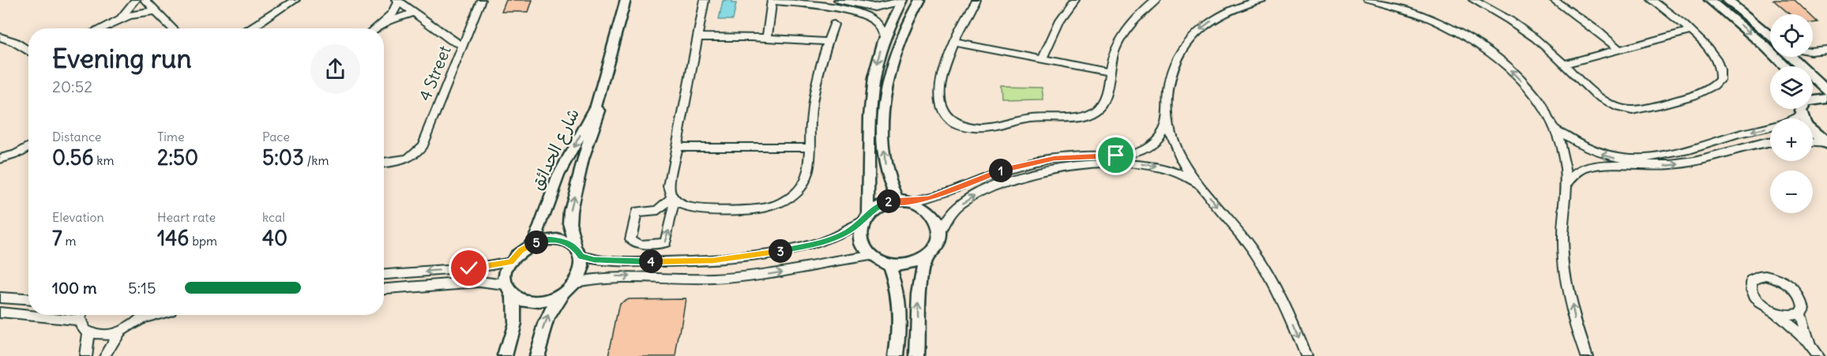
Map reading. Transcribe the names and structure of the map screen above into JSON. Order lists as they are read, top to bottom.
{
  "streets": {
    "street": ["4 Street", "شارع الحدائق"]
  },
  "page": {
    "map_buttons": ["+", "−"],
    "heading": ["Evening run", "20:52"],
    "stats": [
      ["Distance", "0.56 km"],
      ["Time", "2:50"],
      ["Pace", "5:03 /km"],
      ["Elevation", "7 m"],
      ["Heart rate", "146 bpm"],
      ["kcal", "40"]
    ],
    "pins": [
      "1",
      "2",
      "5",
      "3",
      "4"
    ],
    "list": [
      {
        "name": "100 m",
        "note": "5:15"
      }
    ]
  }
}
